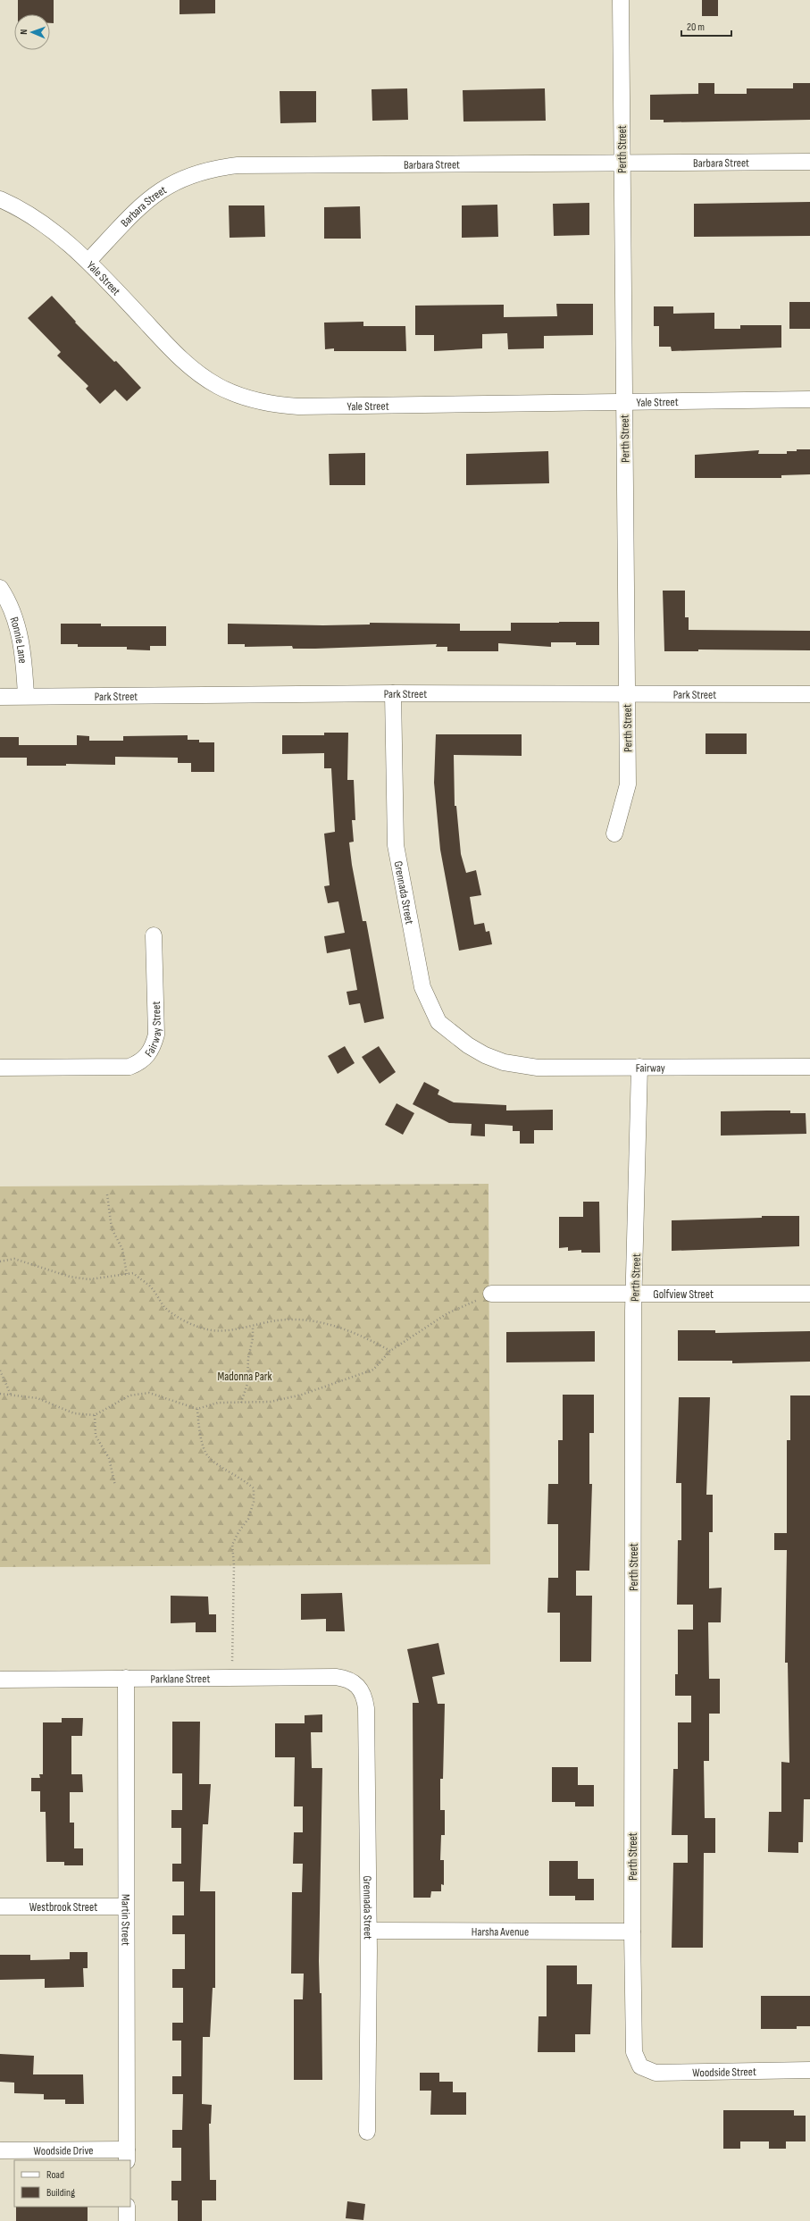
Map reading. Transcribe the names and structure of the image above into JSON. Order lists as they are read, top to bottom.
{
  "streets": {
    "street": [
      "Perth Street",
      "Barbara Street",
      "Yale Street",
      "Ronnie Lane",
      "Park Street",
      "Grennada Street",
      "Fairway Street",
      "Fairway",
      "Golfview Street",
      "Parklane Street",
      "Westbrook Street",
      "Martin Street",
      "Harsha Avenue",
      "Woodside Street",
      "Woodside Drive"
    ]
  },
  "crossings": [
    ["Perth Street", "Barbara Street"],
    ["Perth Street", "Yale Street"],
    ["Perth Street", "Park Street"],
    ["Perth Street", "Fairway"],
    ["Perth Street", "Golfview Street"],
    ["Perth Street", "Harsha Avenue"],
    ["Perth Street", "Woodside Street"],
    ["Barbara Street", "Yale Street"],
    ["Ronnie Lane", "Park Street"],
    ["Park Street", "Grennada Street"],
    ["Grennada Street", "Fairway"],
    ["Grennada Street", "Parklane Street"],
    ["Grennada Street", "Harsha Avenue"],
    ["Parklane Street", "Martin Street"],
    ["Westbrook Street", "Martin Street"],
    ["Martin Street", "Woodside Drive"]
  ],
  "parks": ["Madonna Park"],
  "legend": ["Road", "Building"],
  "scale_bar": "20 m",
  "north": "left"
}
